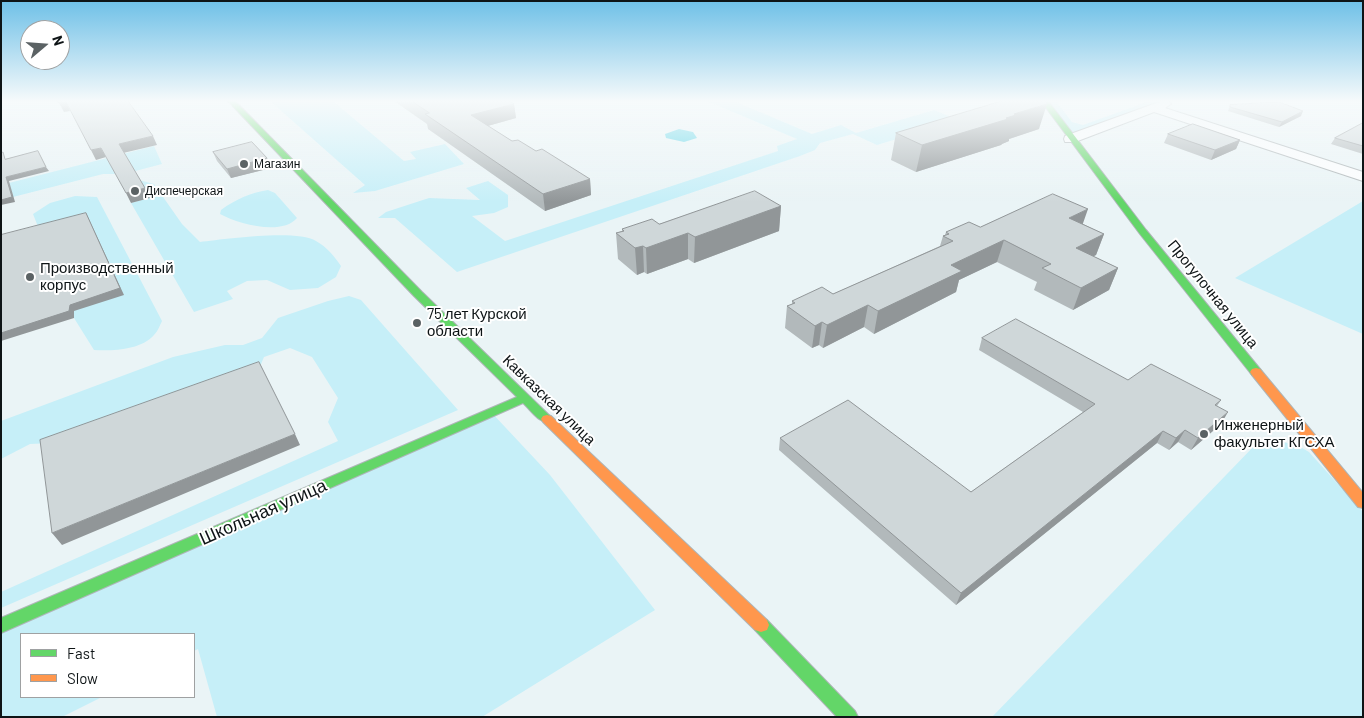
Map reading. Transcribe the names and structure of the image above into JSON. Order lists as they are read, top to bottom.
{
  "streets": {
    "main road": ["Прогулочная улица", "Кавказская улица", "Школьная улица"]
  },
  "crossings": [
    ["Кавказская улица", "Школьная улица"]
  ],
  "places": [
    "Магазин",
    "Диспечерская",
    "Производственный корпус",
    "75 лет Курской области",
    "Инженерный факультет КГСХА"
  ],
  "legend": ["Fast", "Slow"],
  "north": "right"
}
